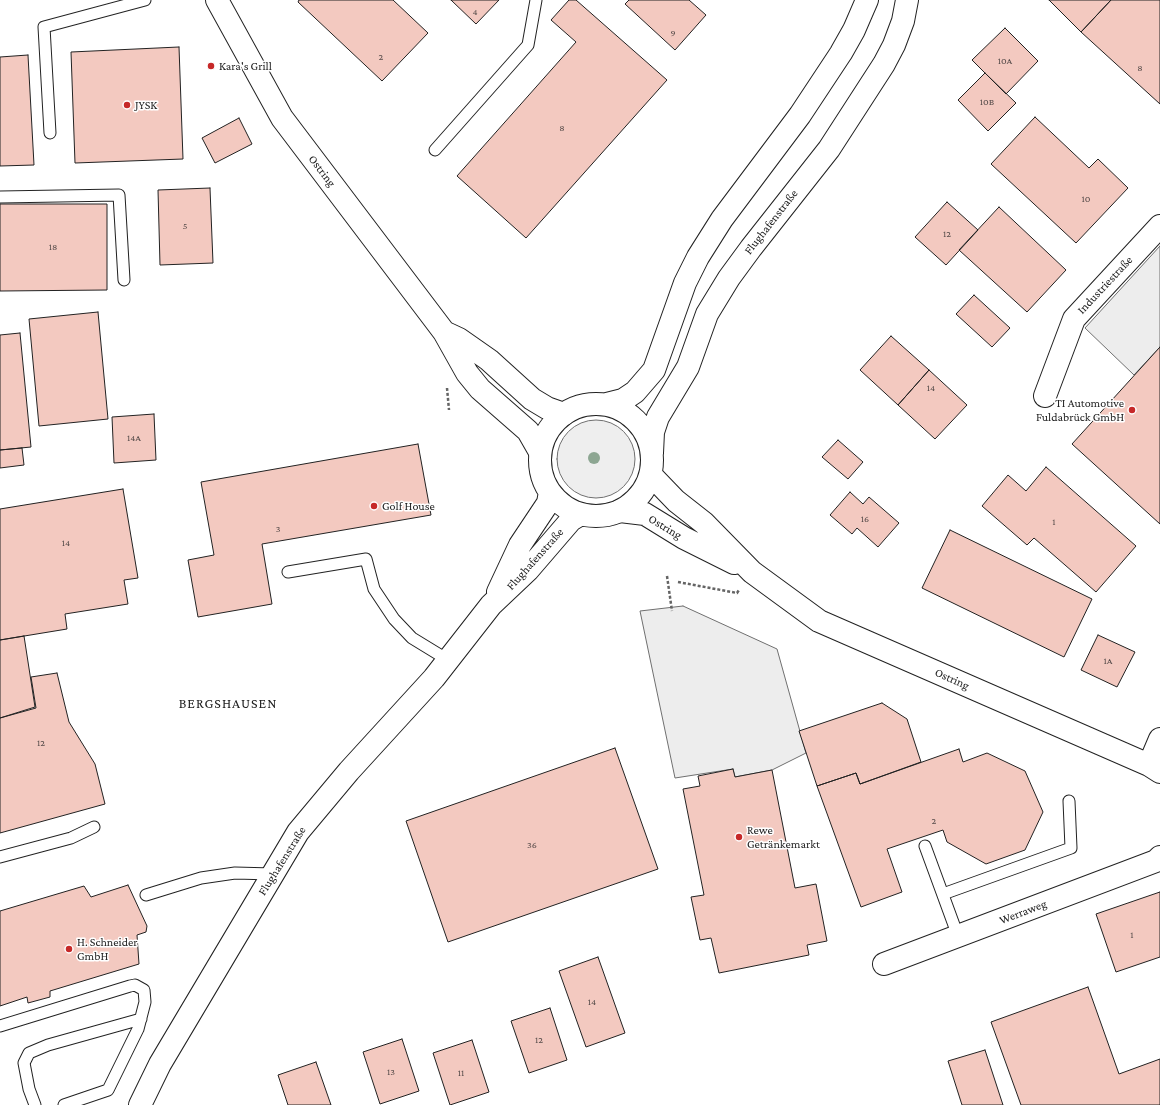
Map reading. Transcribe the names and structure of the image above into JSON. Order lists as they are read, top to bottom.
{
  "streets": {
    "street": [
      "Ostring",
      "Flughafenstraße",
      "Industriestraße",
      "Werraweg"
    ]
  },
  "crossings": [
    ["Ostring", "Flughafenstraße"]
  ],
  "districts": ["BERGSHAUSEN"],
  "places": [
    "Kara's Grill",
    "JYSK",
    "TI Automotive Fuldabrück GmbH",
    "Golf House",
    "Rewe Getränkemarkt",
    "H. Schneider GmbH"
  ],
  "house_numbers": [
    "4",
    "9",
    "2",
    "10A",
    "8",
    "10B",
    "8",
    "10",
    "5",
    "12",
    "18",
    "14",
    "14A",
    "16",
    "1",
    "3",
    "14",
    "1A",
    "12",
    "2",
    "36",
    "1",
    "14",
    "12",
    "13",
    "11"
  ]
}
